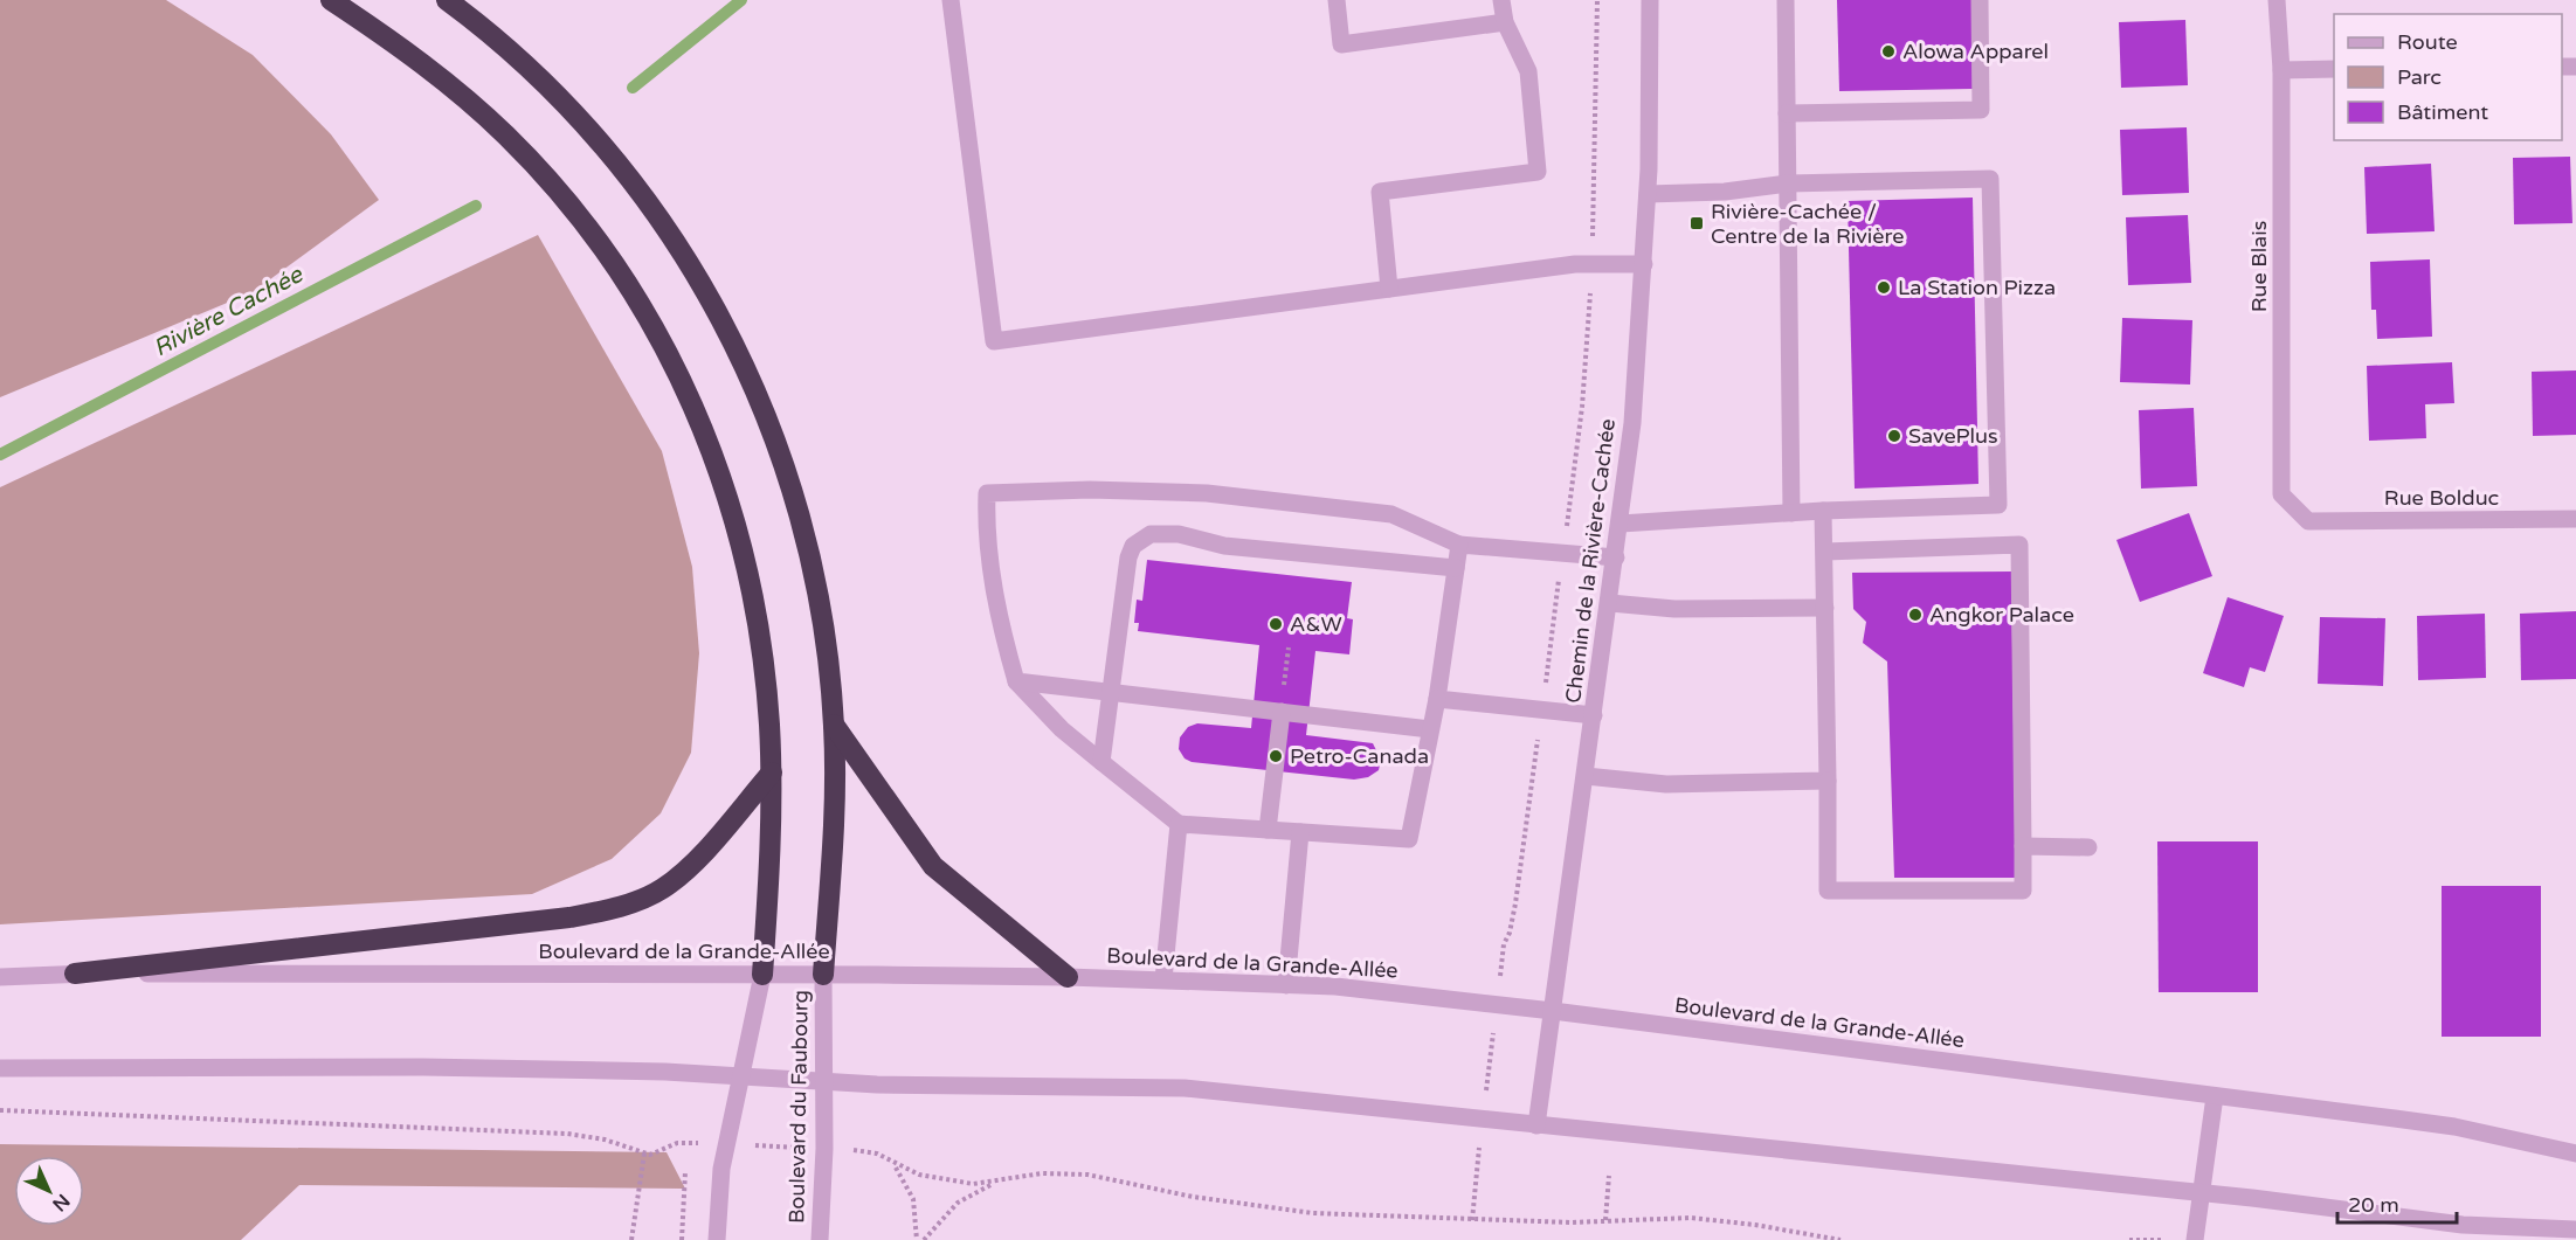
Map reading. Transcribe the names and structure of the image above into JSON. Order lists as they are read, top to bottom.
{
  "streets": {
    "street": [
      "Rue Blais",
      "Rue Bolduc",
      "Chemin de la Rivière-Cachée",
      "Boulevard de la Grande-Allée",
      "Boulevard du Faubourg"
    ]
  },
  "crossings": [
    ["Rue Blais", "Rue Bolduc"],
    ["Chemin de la Rivière-Cachée", "Boulevard de la Grande-Allée"],
    ["Boulevard de la Grande-Allée", "Boulevard du Faubourg"]
  ],
  "water": ["Rivière Cachée"],
  "places": {
    "other": [
      "Alowa Apparel",
      "La Station Pizza",
      "SavePlus",
      "Angkor Palace",
      "A&W",
      "Petro-Canada"
    ],
    "transit": ["Rivière-Cachée / Centre de la Rivière"]
  },
  "legend": ["Route", "Parc", "Bâtiment"],
  "scale_bar": "20 m",
  "north": "bottom right"
}
